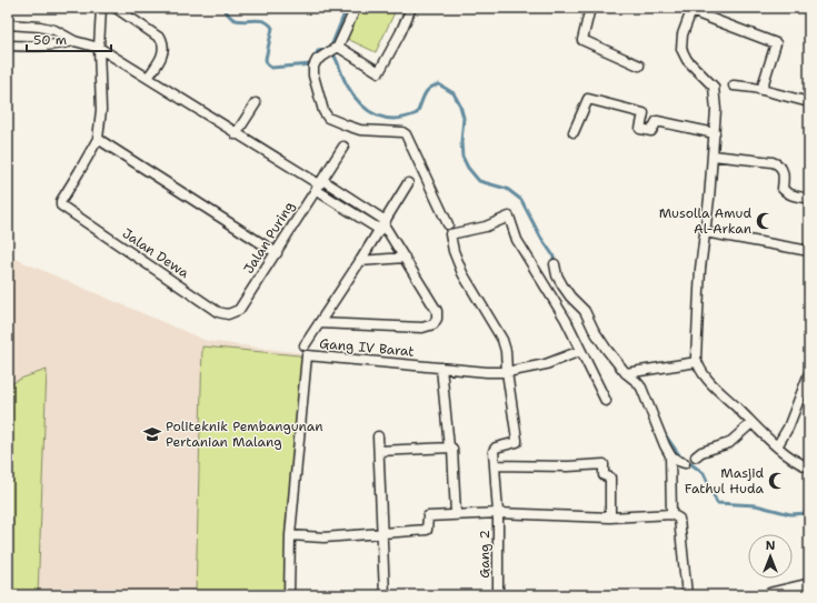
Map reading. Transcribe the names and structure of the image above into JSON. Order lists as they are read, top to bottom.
{
  "streets": {
    "street": [
      "Jalan Puring",
      "Jalan Dewa",
      "Gang IV Barat",
      "Gang 2"
    ]
  },
  "crossings": [
    ["Jalan Puring", "Jalan Dewa"]
  ],
  "places": {
    "mosque": ["Musolla Amud Al-Arkan", "Masjid Fathul Huda"],
    "school or university": ["Politeknik Pembangunan Pertanian Malang"]
  },
  "scale_bar": "50 m",
  "north": "top"
}
